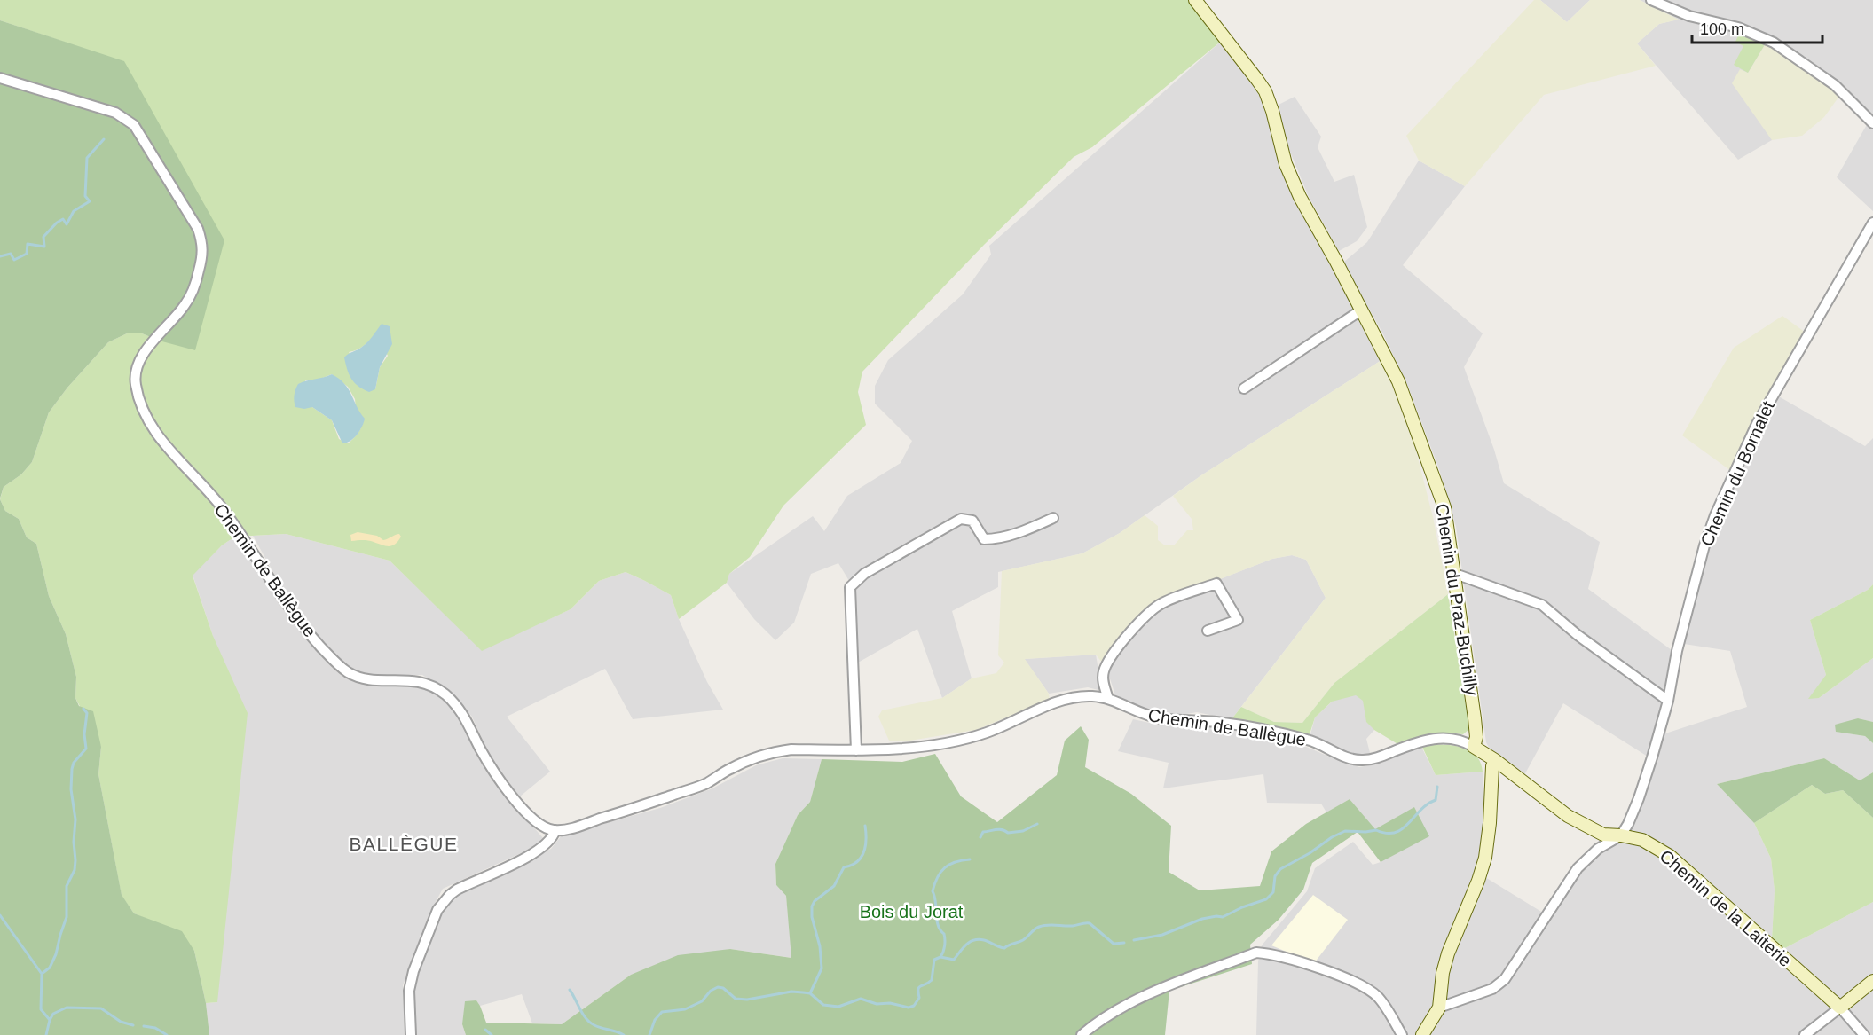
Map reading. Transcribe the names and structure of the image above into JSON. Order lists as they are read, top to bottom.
{
  "streets": {
    "street": [
      "Chemin du Bornalet",
      "Chemin de Ballègue",
      "Chemin du Praz-Buchilly",
      "Chemin de la Laiterie"
    ]
  },
  "crossings": [
    ["Chemin du Bornalet", "Chemin de la Laiterie"],
    ["Chemin de Ballègue", "Chemin du Praz-Buchilly"],
    ["Chemin de Ballègue", "Chemin de la Laiterie"]
  ],
  "districts": ["BALLÈGUE"],
  "parks": ["Bois du Jorat"],
  "scale_bar": "100 m"
}
